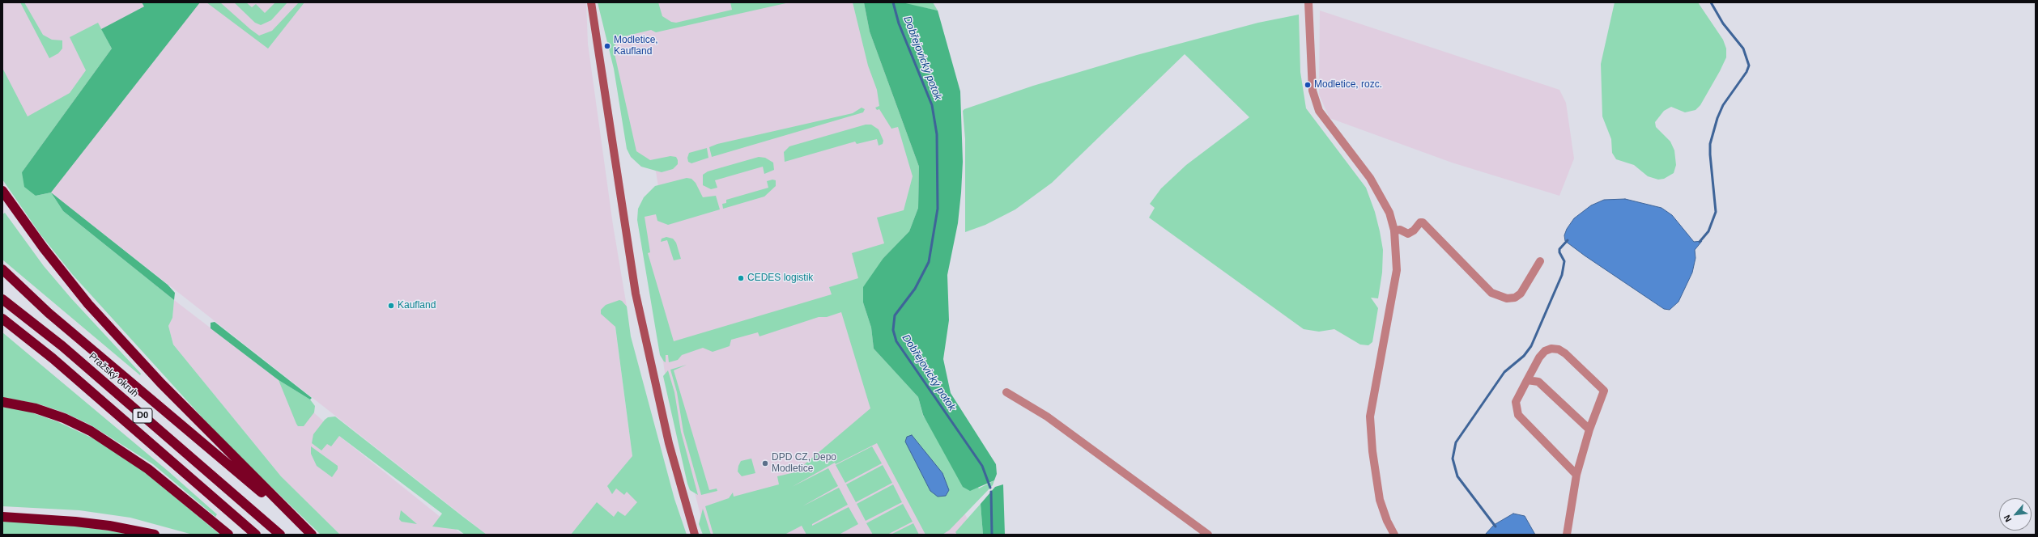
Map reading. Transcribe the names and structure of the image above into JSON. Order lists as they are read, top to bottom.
{
  "streets": {
    "highway": ["Pražský okruh", "D0"]
  },
  "water": ["Dobřejovický potok"],
  "places": [
    "Modletice, Kaufland",
    "Modletice, rozc.",
    "CEDES logistik",
    "Kaufland",
    "DPD CZ, Depo Modletice"
  ],
  "north": "bottom left"
}
